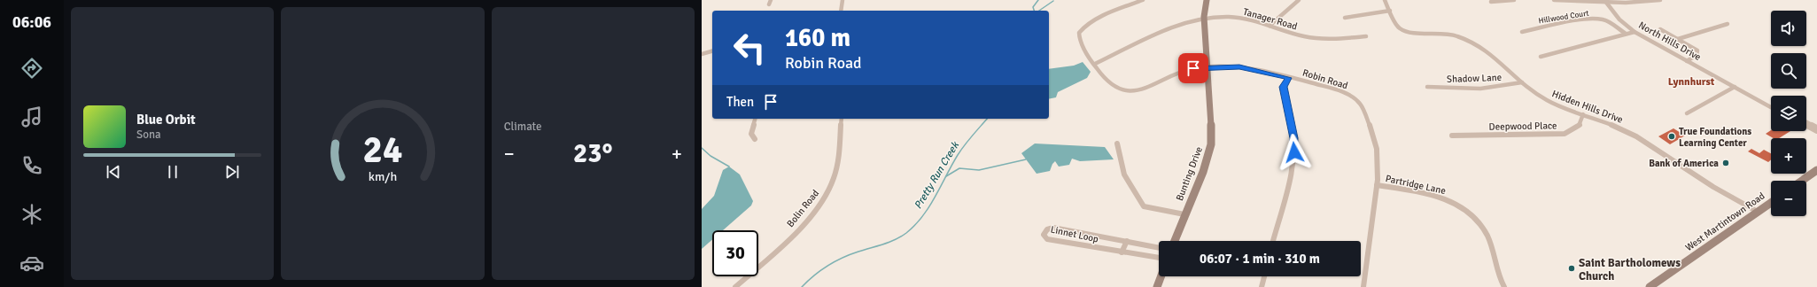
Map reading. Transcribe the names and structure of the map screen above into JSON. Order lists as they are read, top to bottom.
{
  "streets": {
    "street": [
      "Hillwood Court",
      "Tanager Road",
      "North Hills Drive",
      "Shadow Lane",
      "Robin Road",
      "Hidden Hills Drive",
      "Deepwood Place",
      "Bunting Drive",
      "Partridge Lane",
      "Bolin Road",
      "West Martintown Road",
      "Linnet Loop"
    ]
  },
  "crossings": [
    ["Tanager Road", "Robin Road"],
    ["Tanager Road", "Bunting Drive"],
    ["Shadow Lane", "Hidden Hills Drive"],
    ["Robin Road", "Bunting Drive"],
    ["Robin Road", "Partridge Lane"],
    ["Hidden Hills Drive", "Deepwood Place"],
    ["Hidden Hills Drive", "West Martintown Road"]
  ],
  "districts": ["Lynnhurst"],
  "water": ["Pretty Run Creek"],
  "places": ["True Foundations Learning Center", "Bank of America", "Saint Bartholomews Church"],
  "page": {
    "tabs": "06:06",
    "tile": "Climate",
    "map_buttons": ["+", "−"],
    "turn": ["160 m", "Robin Road"],
    "then": "Then",
    "song": ["Blue Orbit", "Sona"],
    "heat": ["−", "23°", "+"],
    "limit": "30",
    "trip": "06:07 · 1 min · 310 m",
    "gauge": ["24", "km/h"]
  }
}
